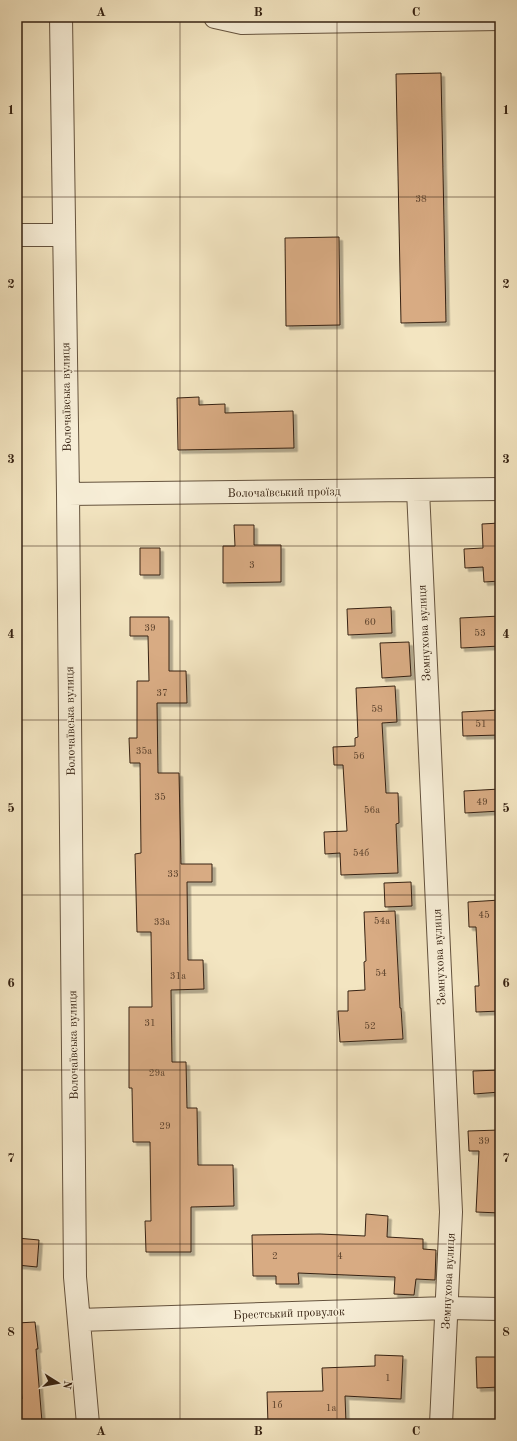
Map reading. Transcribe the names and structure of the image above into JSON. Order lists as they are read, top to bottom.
{
  "streets": {
    "street": [
      "Волочаївська вулиця",
      "Волочаївський проїзд",
      "Земнухова вулиця",
      "Брестський провулок"
    ]
  },
  "crossings": [
    ["Волочаївська вулиця", "Волочаївський проїзд"],
    ["Волочаївська вулиця", "Брестський провулок"],
    ["Волочаївський проїзд", "Земнухова вулиця"],
    ["Земнухова вулиця", "Брестський провулок"]
  ],
  "house_numbers": [
    "38",
    "3",
    "60",
    "39",
    "53",
    "37",
    "58",
    "51",
    "35а",
    "56",
    "35",
    "49",
    "56а",
    "54б",
    "33",
    "45",
    "54а",
    "33а",
    "54",
    "31а",
    "31",
    "52",
    "29а",
    "29",
    "39",
    "2",
    "4",
    "1",
    "1б",
    "1а"
  ],
  "north": "right",
  "grid": {
    "columns": ["A", "B", "C"],
    "rows": [
      "1",
      "2",
      "3",
      "4",
      "5",
      "6",
      "7",
      "8"
    ]
  }
}
